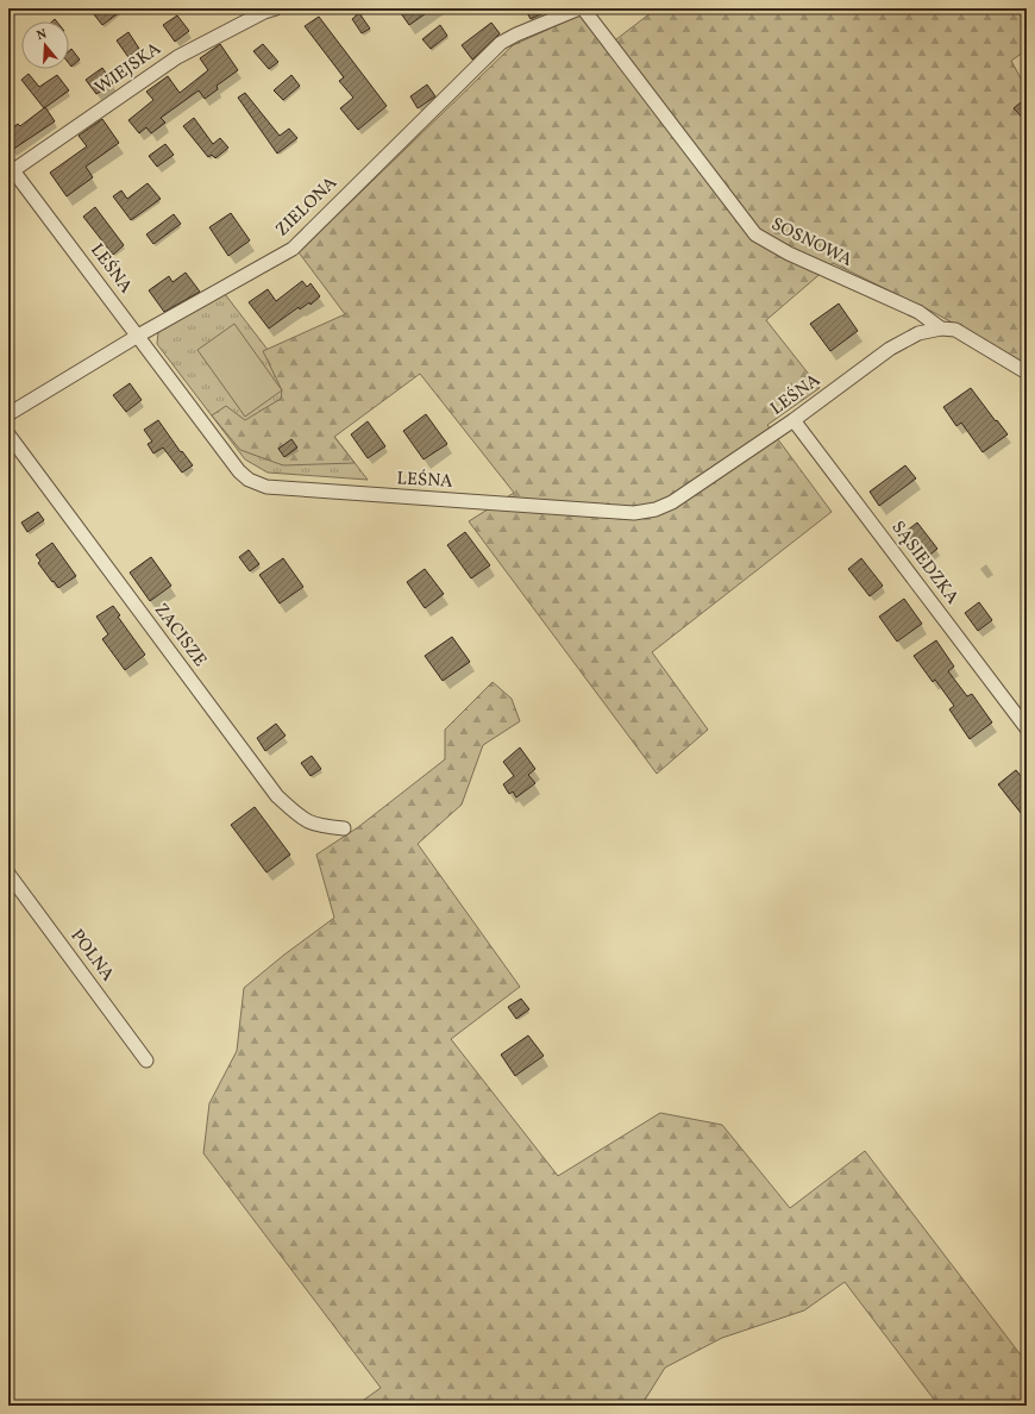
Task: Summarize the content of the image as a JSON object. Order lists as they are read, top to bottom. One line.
{"streets":{"street":["WIEJSKA","ZIELONA","SOSNOWA","LEŚNA","SĄSIEDZKA","ZACISZE","POLNA"]},"crossings":[["WIEJSKA","LEŚNA"],["ZIELONA","LEŚNA"],["SOSNOWA","LEŚNA"],["LEŚNA","SĄSIEDZKA"]],"north":"top"}
